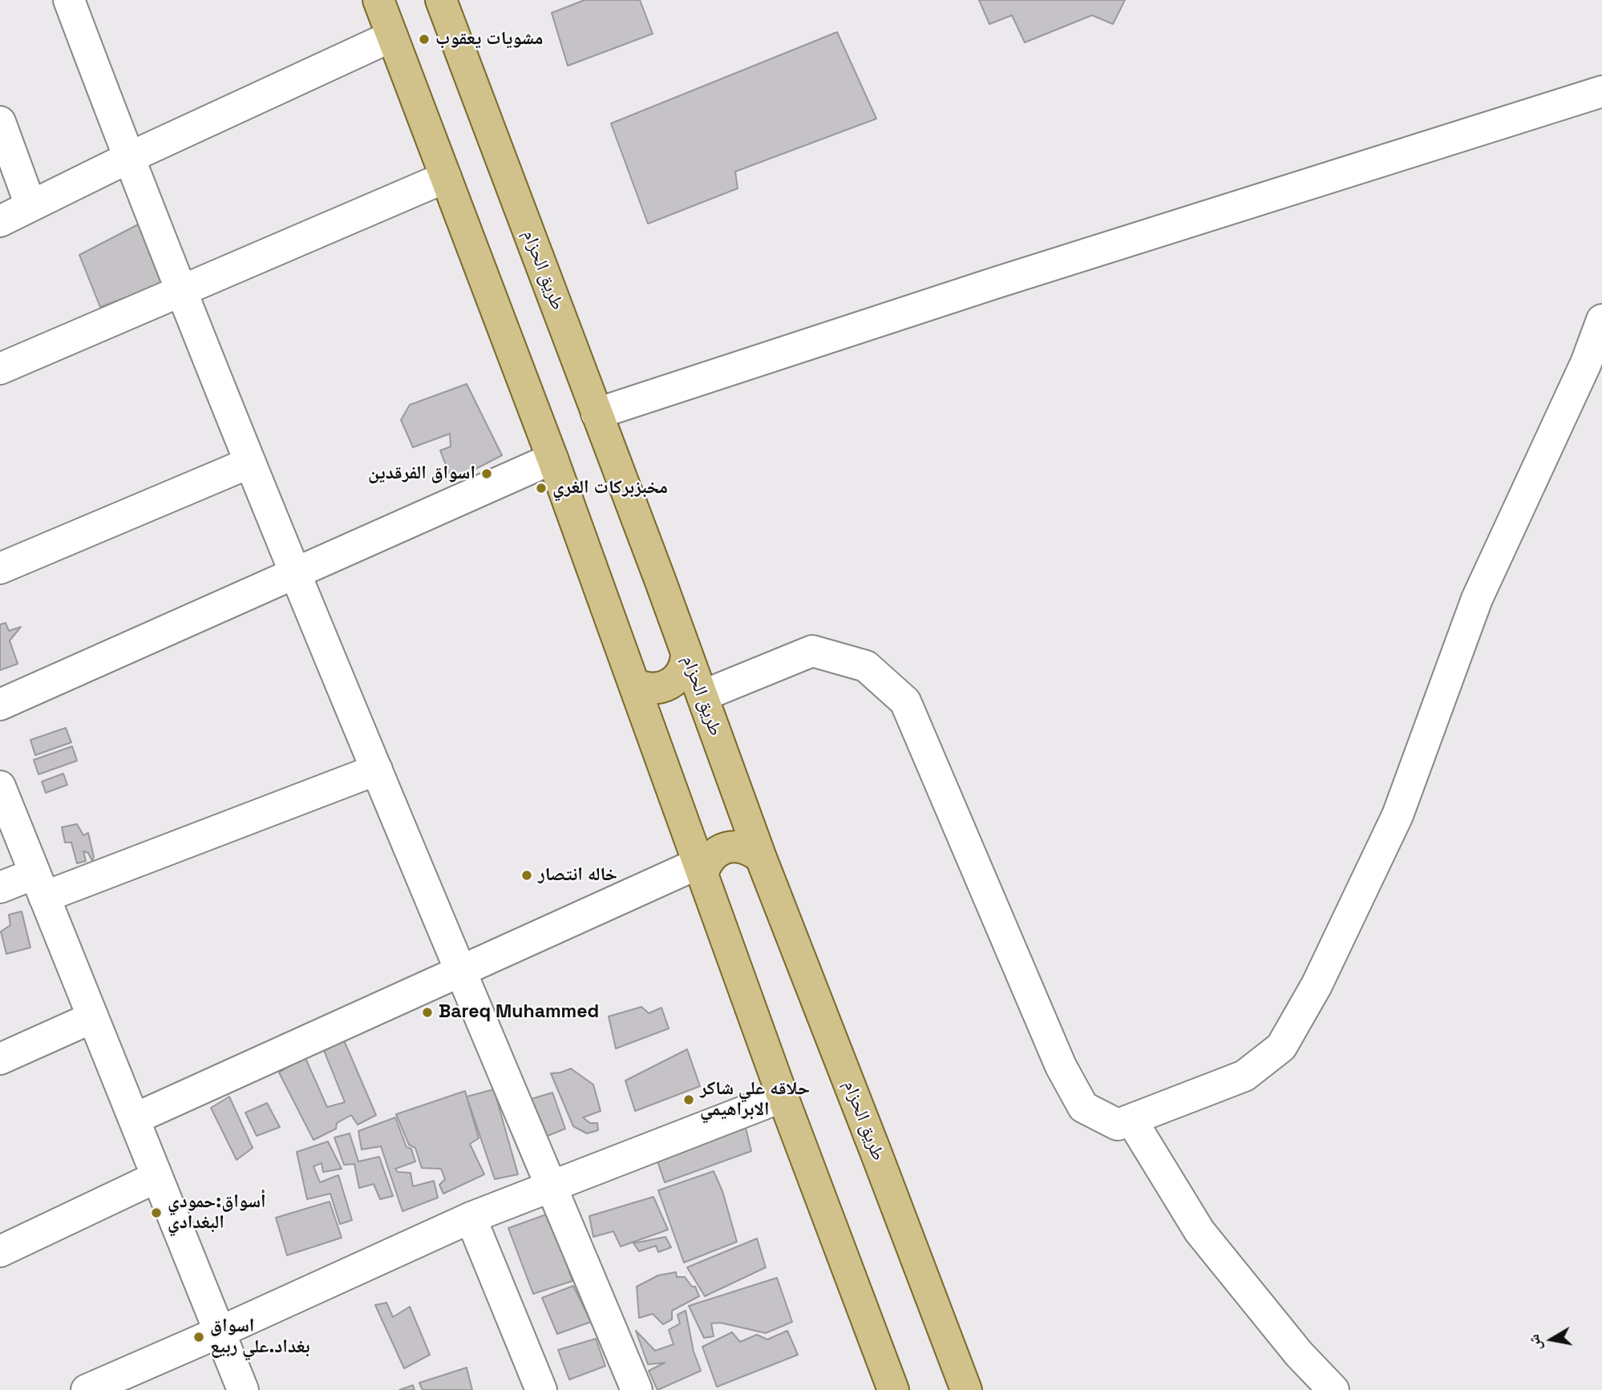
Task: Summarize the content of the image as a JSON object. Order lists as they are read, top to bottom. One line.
{"streets":{"main road":["طريق الحزام"]},"places":["مشويات يعقوب","اسواق الفرقدين","مخبزبركات الغري","خاله انتصار","Bareq Muhammed","حلاقه علي شاكر الابراهيمي","أسواق:حمودي البغدادي","اسواق بغداد.علي ربيع"],"north":"left"}
